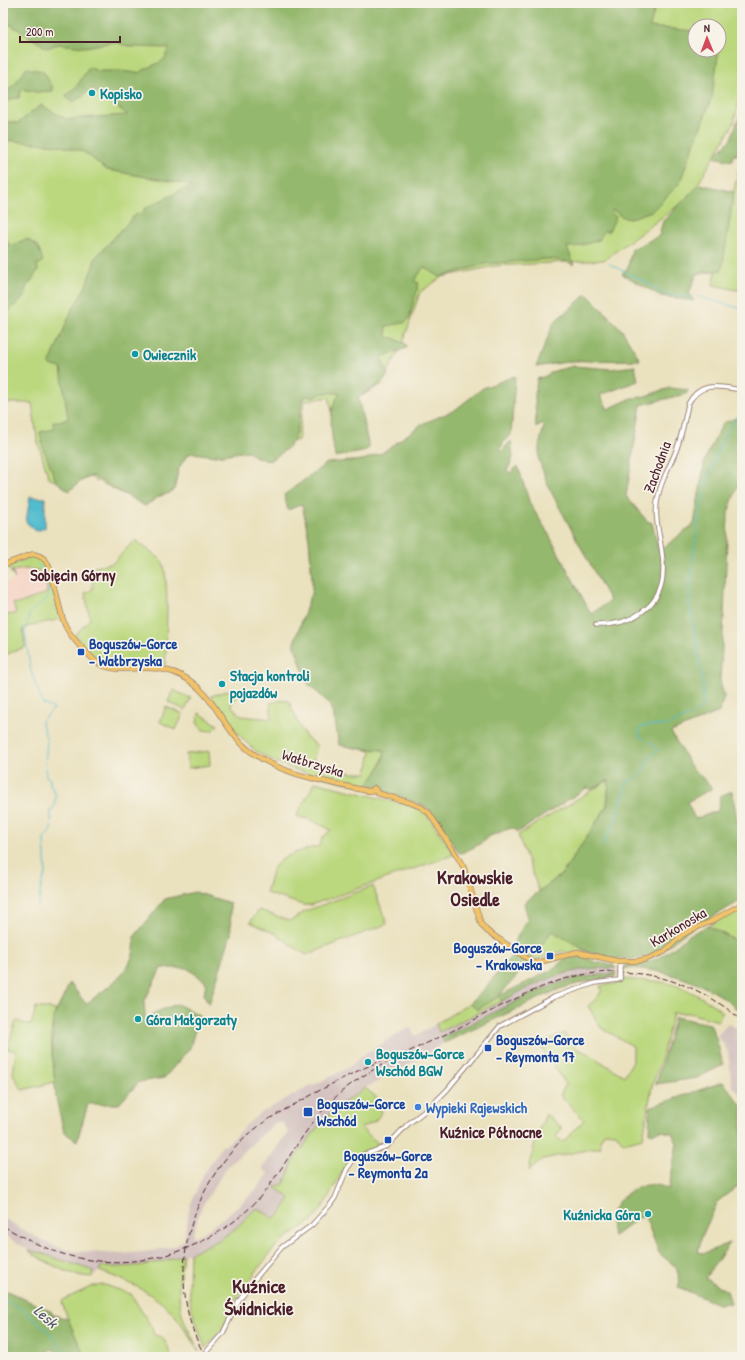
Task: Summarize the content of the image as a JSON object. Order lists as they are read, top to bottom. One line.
{"streets":{"main road":["Wałbrzyska","Karkonoska"],"street":["Zachodnia"]},"crossings":[["Wałbrzyska","Karkonoska"]],"districts":["Sobięcin Górny","Krakowskie Osiedle","Kuźnice Północne","Kuźnice Świdnickie"],"water":["Lesk"],"places":{"other":["Kopisko","Owiecznik","Stacja kontroli pojazdów","Góra Małgorzaty","Boguszów-Gorce Wschód BGW","Wypieki Rajewskich","Kuźnicka Góra"],"transit":["Boguszów-Gorce - Wałbrzyska","Boguszów-Gorce - Krakowska","Boguszów-Gorce - Reymonta 17","Boguszów-Gorce Wschód","Boguszów-Gorce - Reymonta 2a"]},"scale_bar":"200 m","north":"top"}
